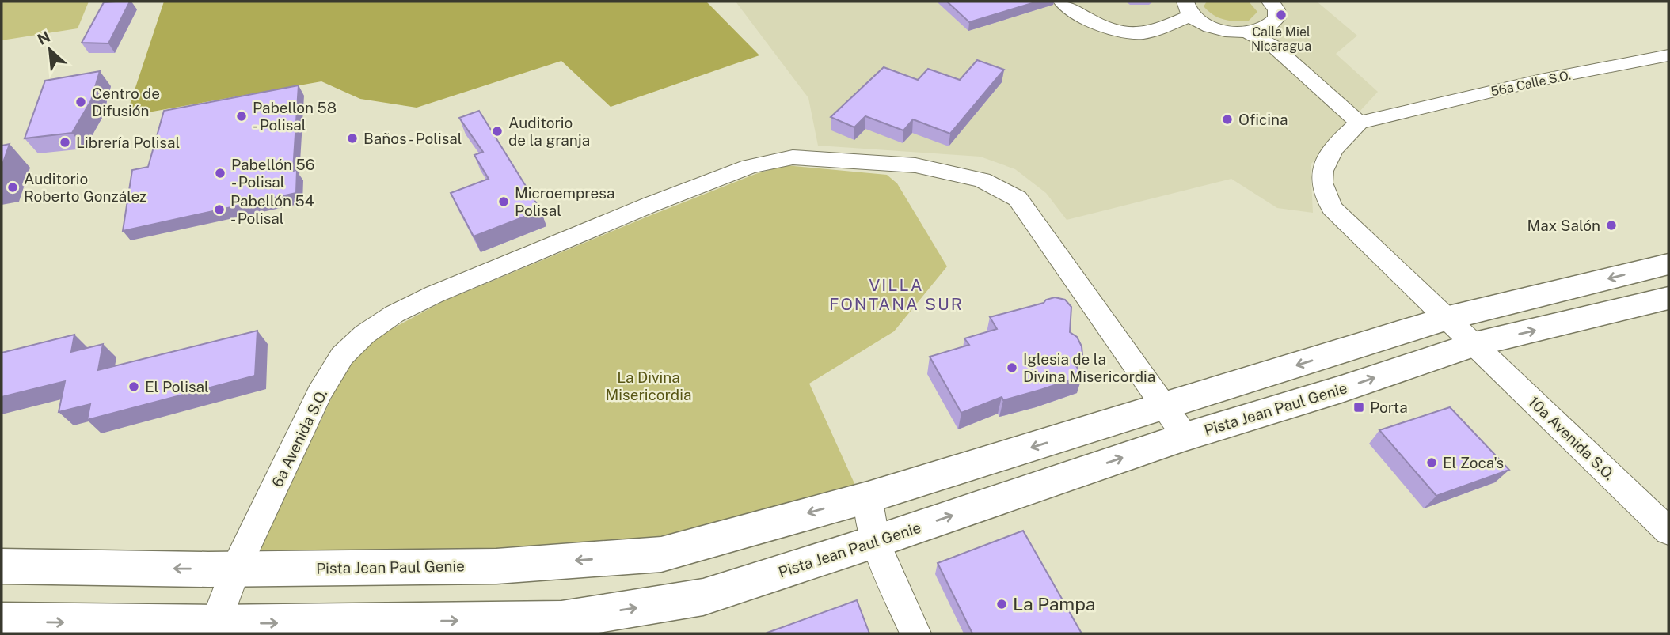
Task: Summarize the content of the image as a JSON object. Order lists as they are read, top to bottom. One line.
{"streets":{"main road":["Pista Jean Paul Genie"],"street":["56a Calle S.O.","6a Avenida S.O.","10a Avenida S.O."]},"crossings":[["56a Calle S.O.","10a Avenida S.O."],["Pista Jean Paul Genie","6a Avenida S.O."],["Pista Jean Paul Genie","10a Avenida S.O."]],"districts":["VILLA FONTANA SUR"],"parks":["La Divina Misericordia"],"places":{"other":["Calle Miel Nicaragua","Centro de Difusión","Pabellon 58 - Polisal","Oficina","Auditorio de la granja","Baños - Polisal","Librería Polisal","Pabellón 56 - Polisal","Auditorio Roberto González","Microempresa Polisal","Pabellón 54 - Polisal","Max Salón","Iglesia de la Divina Misericordia","El Polisal","El Zoca's","La Pampa"],"transit":["Porta"]},"north":"top left"}
